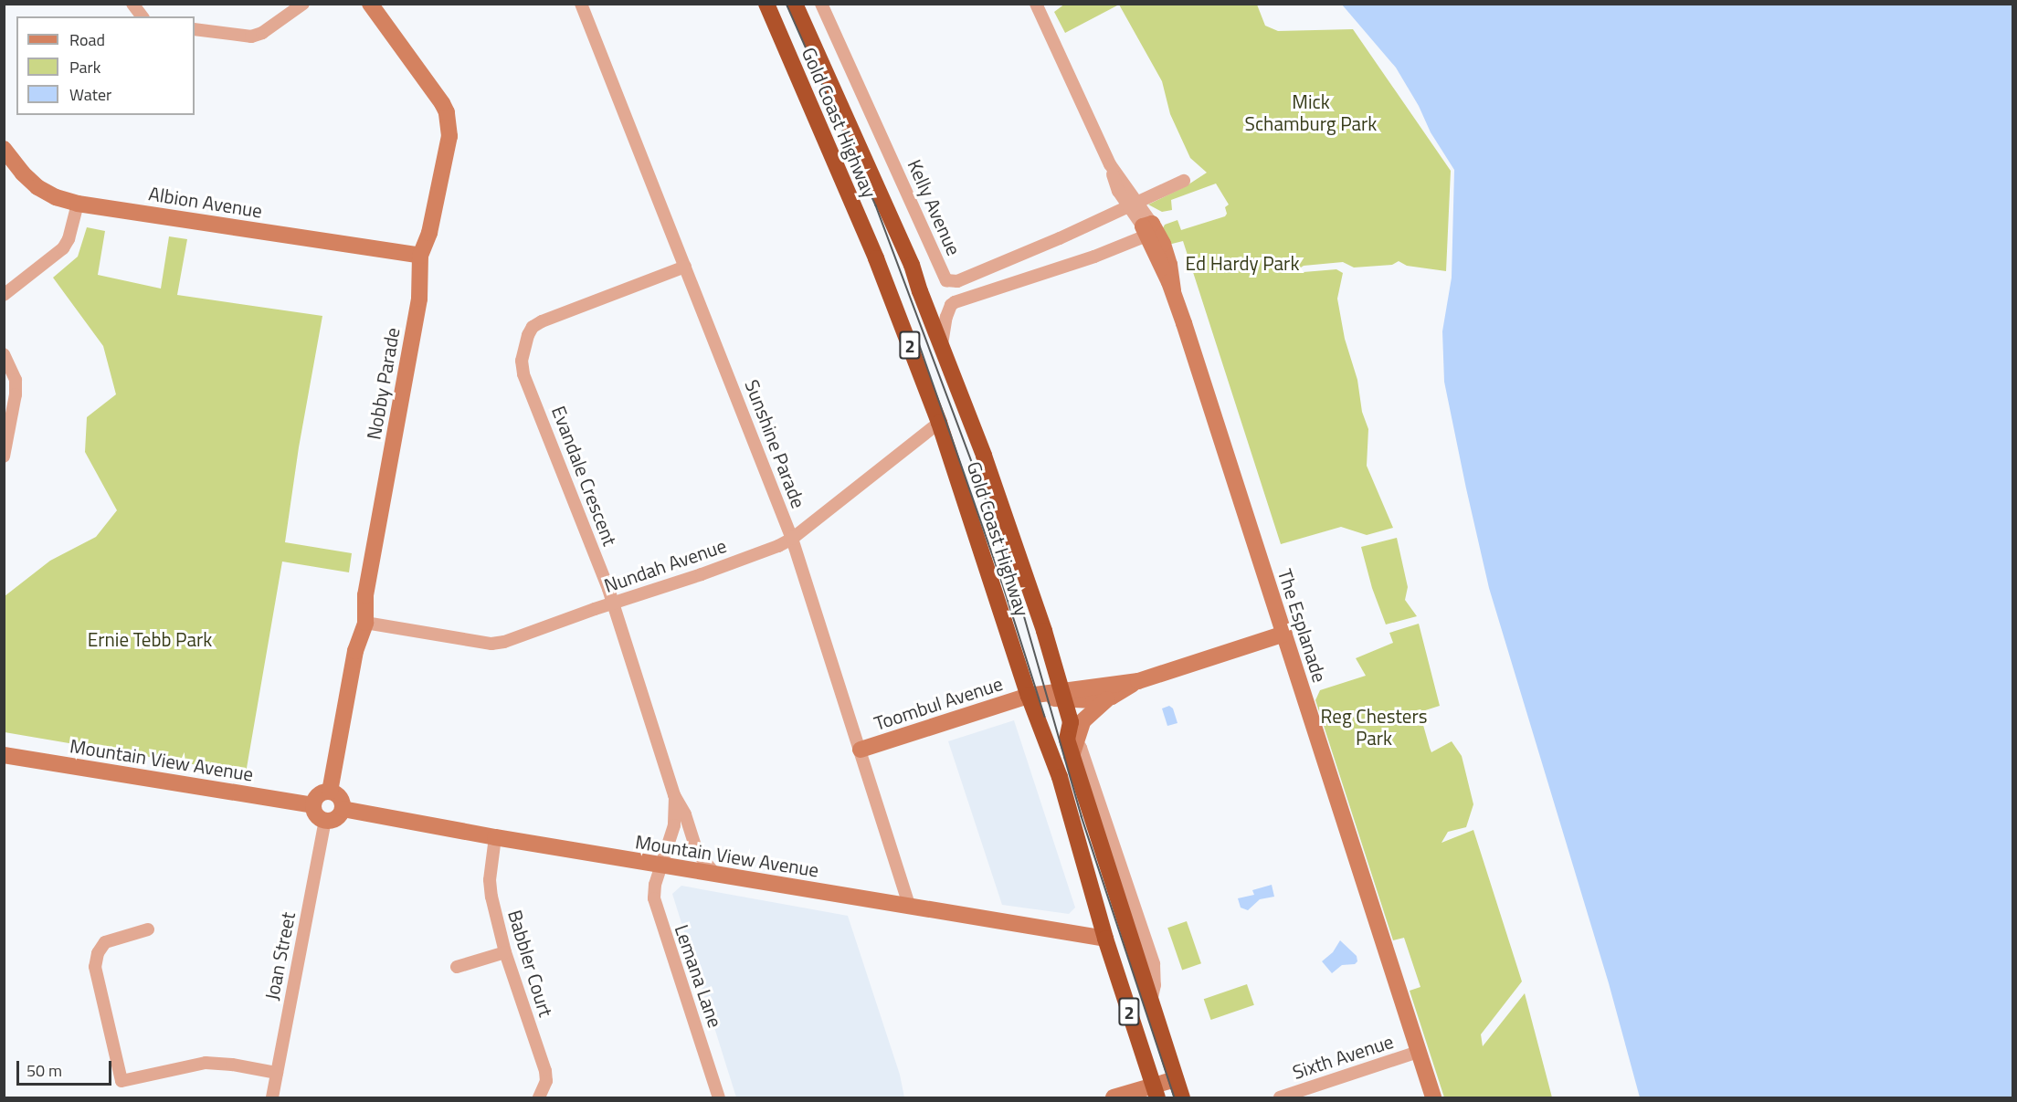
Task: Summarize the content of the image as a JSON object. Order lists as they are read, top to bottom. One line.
{"streets":{"highway":["Gold Coast Highway","2"],"street":["Albion Avenue","Kelly Avenue","Nobby Parade","Sunshine Parade","Evandale Crescent","Nundah Avenue","The Esplanade","Toombul Avenue","Mountain View Avenue","Joan Street","Babbler Court","Lemana Lane","Sixth Avenue"]},"crossings":[["Gold Coast Highway","Nundah Avenue"],["Gold Coast Highway","Toombul Avenue"],["Gold Coast Highway","Mountain View Avenue"],["Albion Avenue","Nobby Parade"],["Nobby Parade","Nundah Avenue"],["Nobby Parade","Mountain View Avenue"],["Nobby Parade","Joan Street"],["Sunshine Parade","Evandale Crescent"],["Sunshine Parade","Nundah Avenue"],["Sunshine Parade","Toombul Avenue"],["Sunshine Parade","Mountain View Avenue"],["Evandale Crescent","Nundah Avenue"],["Evandale Crescent","Mountain View Avenue"],["Evandale Crescent","Lemana Lane"],["The Esplanade","Sixth Avenue"],["Mountain View Avenue","Joan Street"],["Mountain View Avenue","Babbler Court"],["Mountain View Avenue","Lemana Lane"]],"parks":["Mick Schamburg Park","Ed Hardy Park","Ernie Tebb Park","Reg Chesters Park"],"legend":["Road","Park","Water"],"scale_bar":"50 m"}
